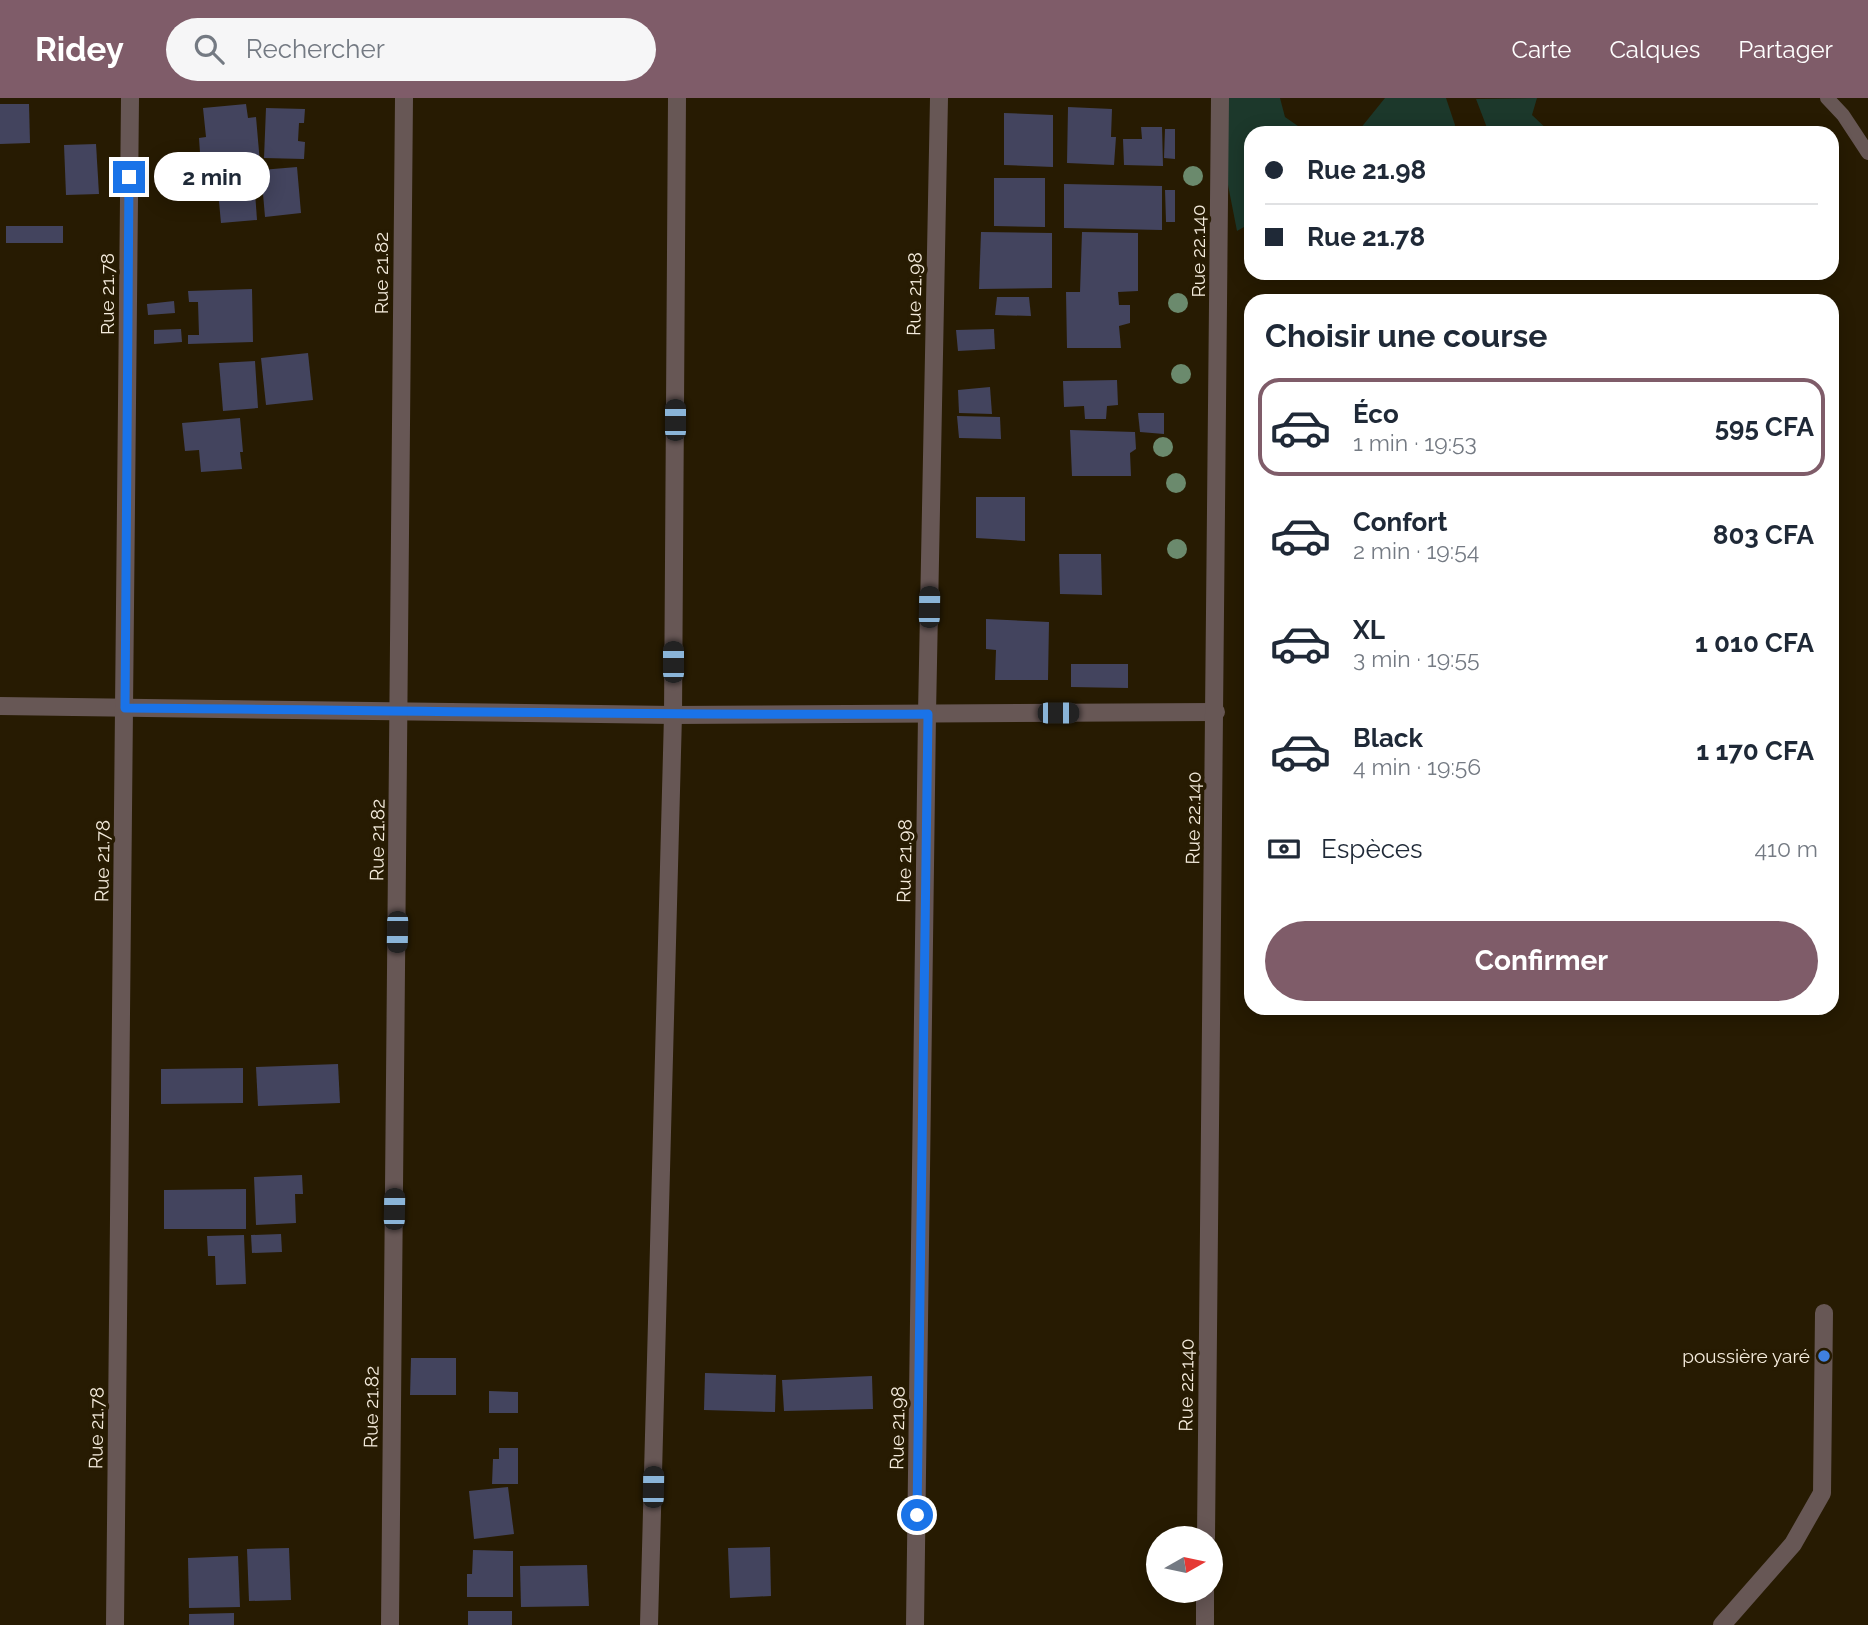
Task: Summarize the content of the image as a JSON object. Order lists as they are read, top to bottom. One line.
{"streets":{"street":["Rue 22.140","Rue 21.82","Rue 21.78","Rue 21.98"]},"places":["poussière yaré"],"north":"right","page":{"header":"Ridey","search":"Rechercher","nav":["Carte","Calques","Partager"],"banner":["Rue 21.98","Rue 21.78"],"bubble":"2 min","heading":"Choisir une course","list":[{"name":"Éco","note":"1 min · 19:53","value":"595 CFA"},{"name":"Confort","note":"2 min · 19:54","value":"803 CFA"},{"name":"XL","note":"3 min · 19:55","value":"1 010 CFA"},{"name":"Black","note":"4 min · 19:56","value":"1 170 CFA"}],"pay":["Espèces","410 m"],"buttons":"Confirmer"}}
